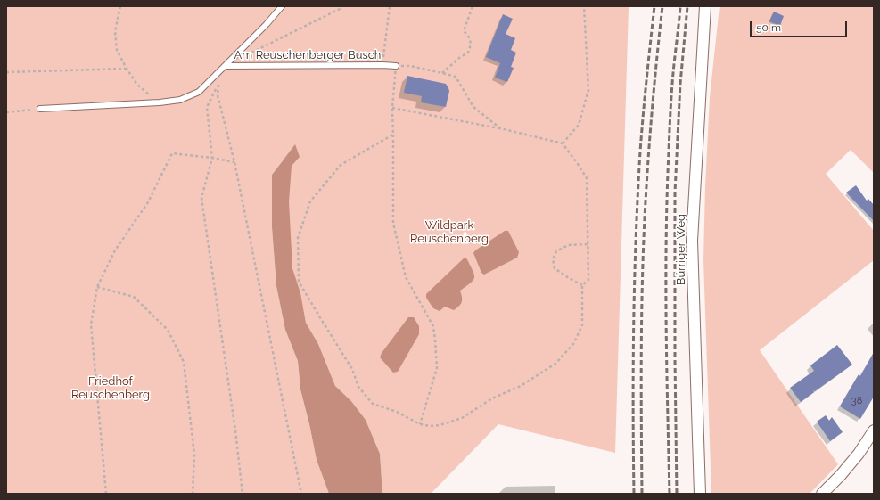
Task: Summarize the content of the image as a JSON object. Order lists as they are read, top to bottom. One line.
{"streets":{"street":["Bürriger Weg"],"lane":["Am Reuschenberger Busch"]},"parks":["Wildpark Reuschenberg","Friedhof Reuschenberg"],"house_numbers":["38"],"scale_bar":"50 m"}
